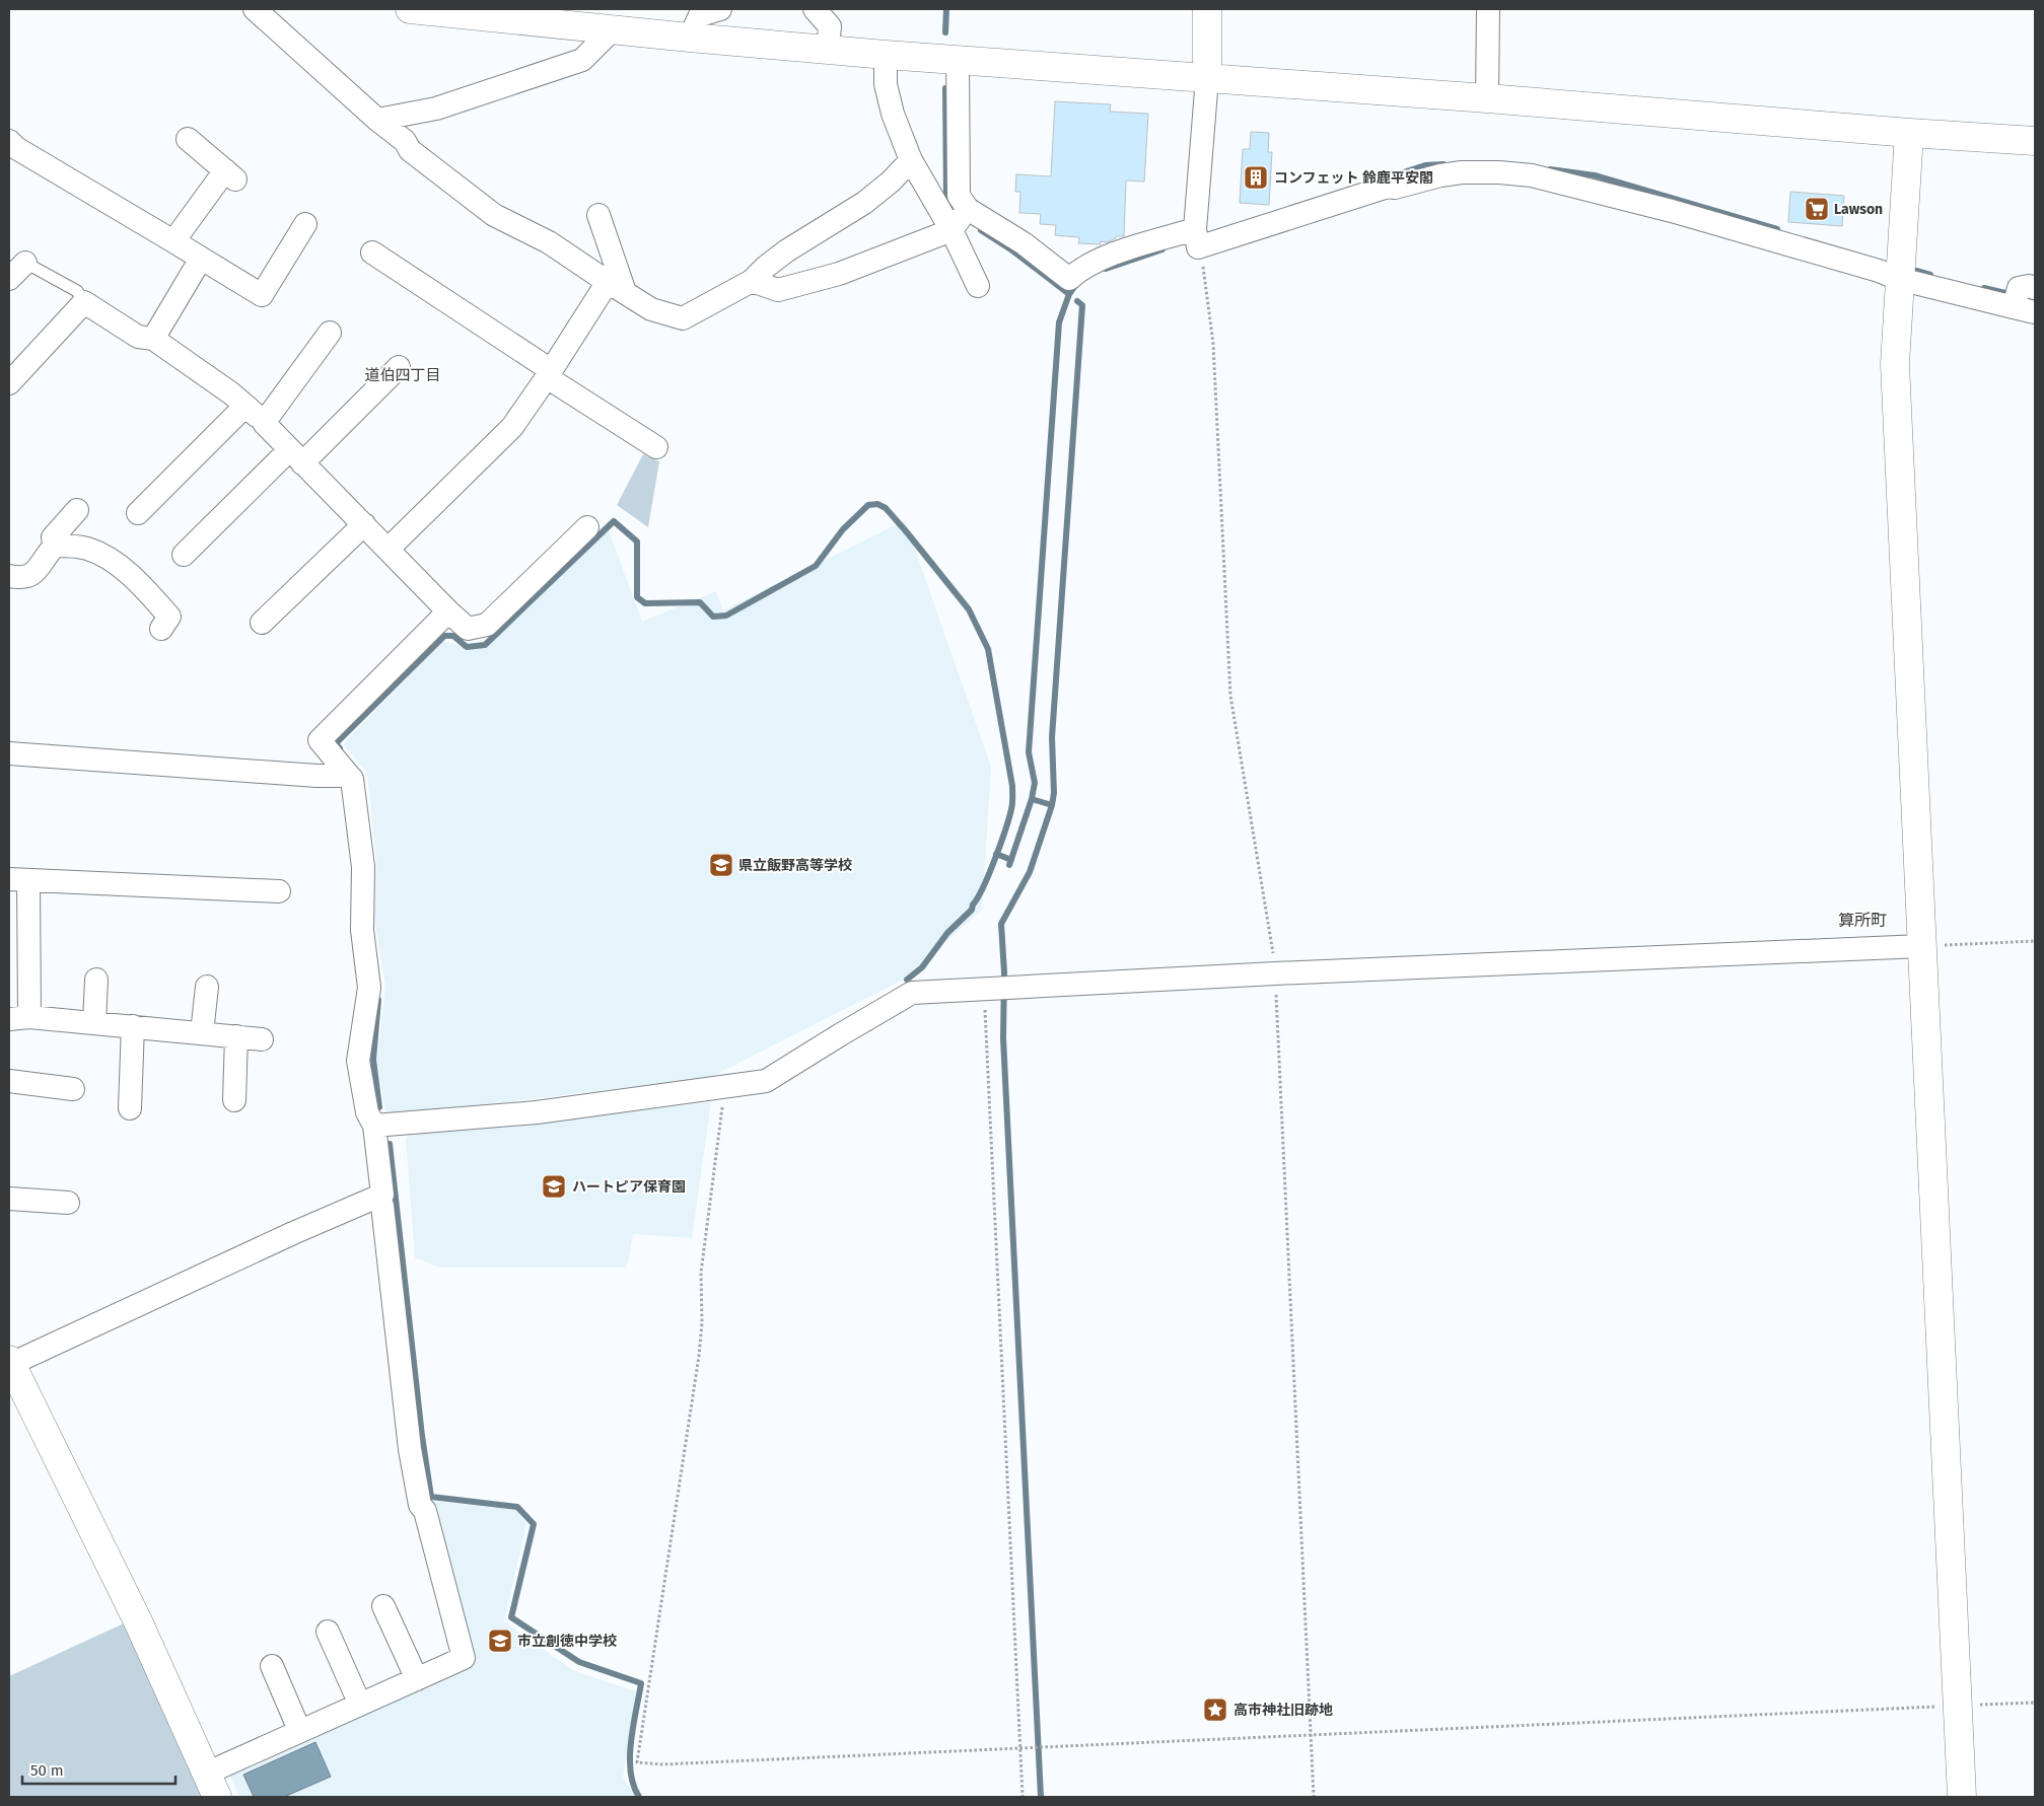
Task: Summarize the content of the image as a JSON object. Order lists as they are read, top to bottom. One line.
{"districts":["道伯四丁目","算所町"],"places":{"building":["コンフェット 鈴鹿平安閣"],"supermarket":["Lawson"],"school or university":["県立飯野高等学校","ハートピア保育園","市立創徳中学校"],"place":["高市神社旧跡地"]},"scale_bar":"50 m"}
